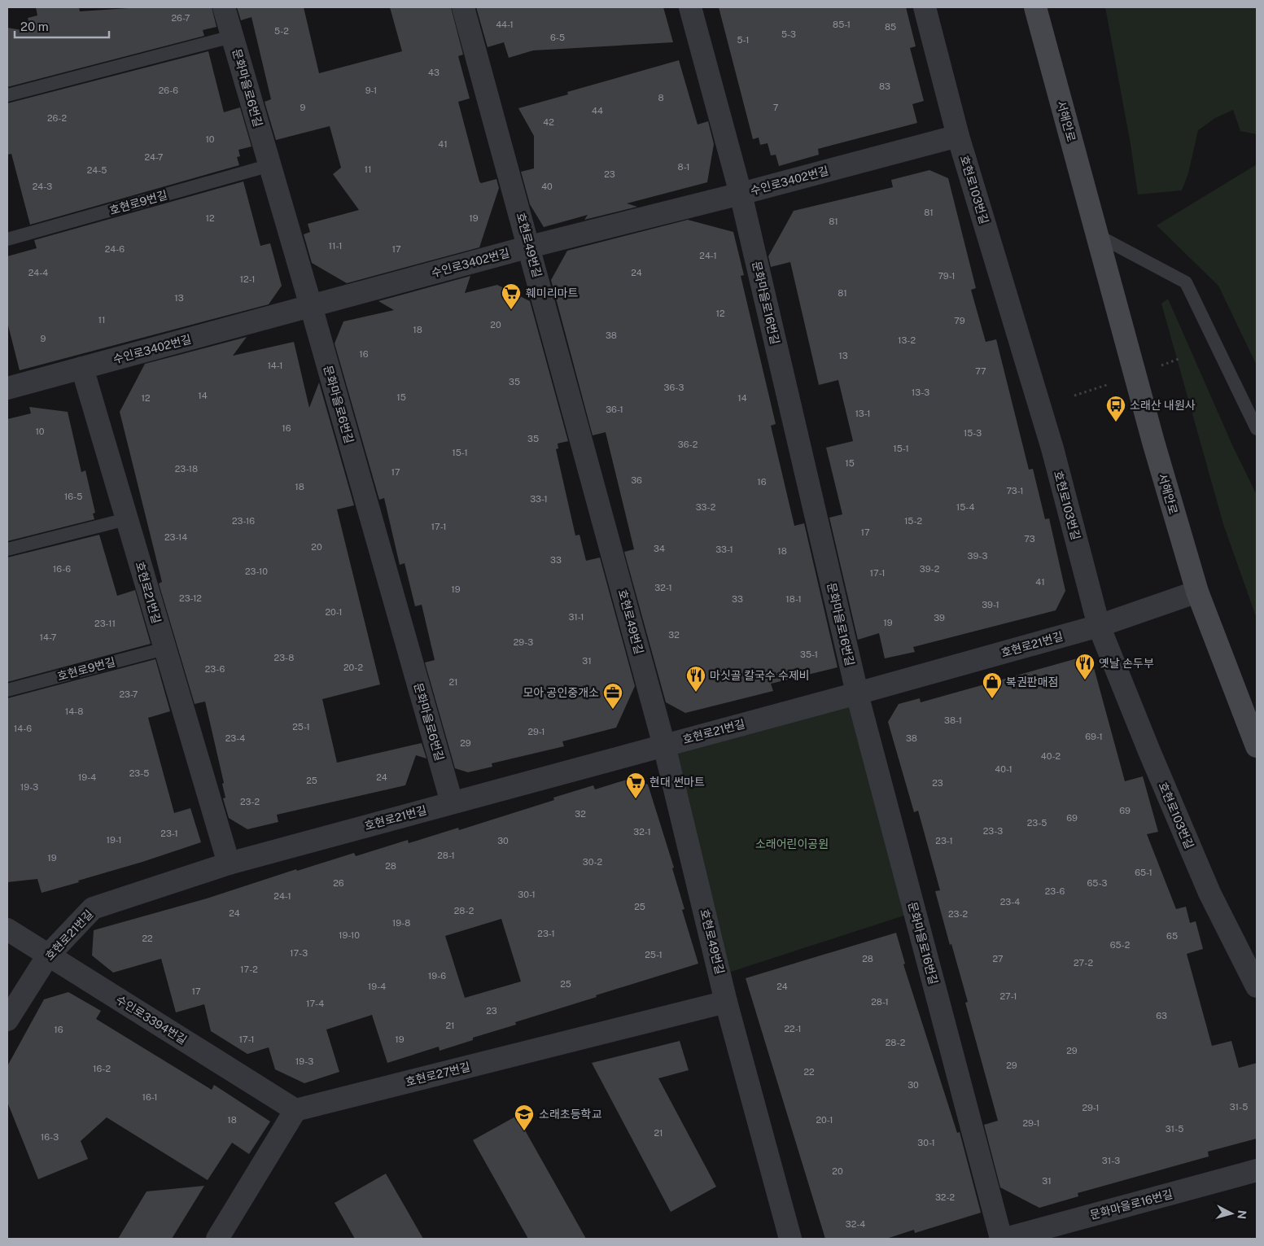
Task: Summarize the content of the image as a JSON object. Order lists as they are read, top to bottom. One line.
{"streets":{"main road":["서해안로"],"street":["문화마을로6번길","수인로3402번길","호현로103번길","호현로49번길","문화마을로16번길","호현로21번길","수인로3394번길","호현로27번길"],"lane":["호현로9번길"]},"crossings":[["문화마을로6번길","수인로3402번길"],["문화마을로6번길","호현로9번길"],["문화마을로6번길","호현로21번길"],["서해안로","호현로21번길"],["수인로3402번길","호현로103번길"],["수인로3402번길","호현로49번길"],["수인로3402번길","문화마을로16번길"],["수인로3402번길","호현로21번길"],["호현로103번길","호현로21번길"],["호현로9번길","호현로21번길"],["호현로49번길","호현로21번길"],["호현로49번길","호현로27번길"],["문화마을로16번길","호현로21번길"],["호현로21번길","수인로3394번길"],["수인로3394번길","호현로27번길"]],"parks":["소래어린이공원"],"places":{"supermarket":["훼미리마트","현대 썬마트"],"bus stop":["소래산 내원사"],"restaurant":["옛날 손두부","마싯골 칼국수 수제비"],"shop":["복권판매점"],"office":["모아 공인중개소"],"school or university":["소래초등학교"]},"house_numbers":["26-7","44-1","85-1","85","5-2","5-3","6-5","5-1","43","83","26-6","9-1","8","9","7","44","26-2","42","10","41","24-7","8-1","11","24-5","23","24-3","40","81","12","19","81","11-1","24-6","17","24-1","24-4","24","79-1","12-1","81","13","12","11","79","20","18","38","9","13-2","16","13","14-1","77","35","36-3","13-3","14","15","12","14","36-1","13-1","16","10","15-3","35","36-2","15-1","15-1","15","23-18","17","36","16","18","73-1","16-5","33-1","33-2","15-4","23-16","15-2","17-1","17","23-14","73","20","34","33-1","18","39-3","33","16-6","39-2","23-10","17-1","41","32-1","19","23-12","33","18-1","39-1","20-1","31-1","39","19","23-11","32","14-7","29-3","35-1","23-8","31","20-2","23-6","21","23-7","14-8","38-1","25-1","14-6","29-1","69-1","23-4","38","29","40-2","40-1","23-5","19-4","24","25","23","19-3","23-2","69","32","69","23-5","23-3","32-1","23-1","19-1","30","23-1","28-1","19","30-2","28","65-1","26","65-3","23-6","30-1","24-1","23-4","25","28-2","24","23-2","19-8","23-1","19-10","65","22","65-2","17-3","25-1","28","27","27-2","17-2","19-6","25","19-4","24","17","27-1","28-1","17-4","23","63","21","22-1","16","17-1","19","28-2","29","19-3","29","16-2","22","30","16-1","31-5","29-1","18","20-1","29-1","31-5","21","16-3","30-1","31-3","20","31","32-2","32-4"],"scale_bar":"20 m","north":"right"}
